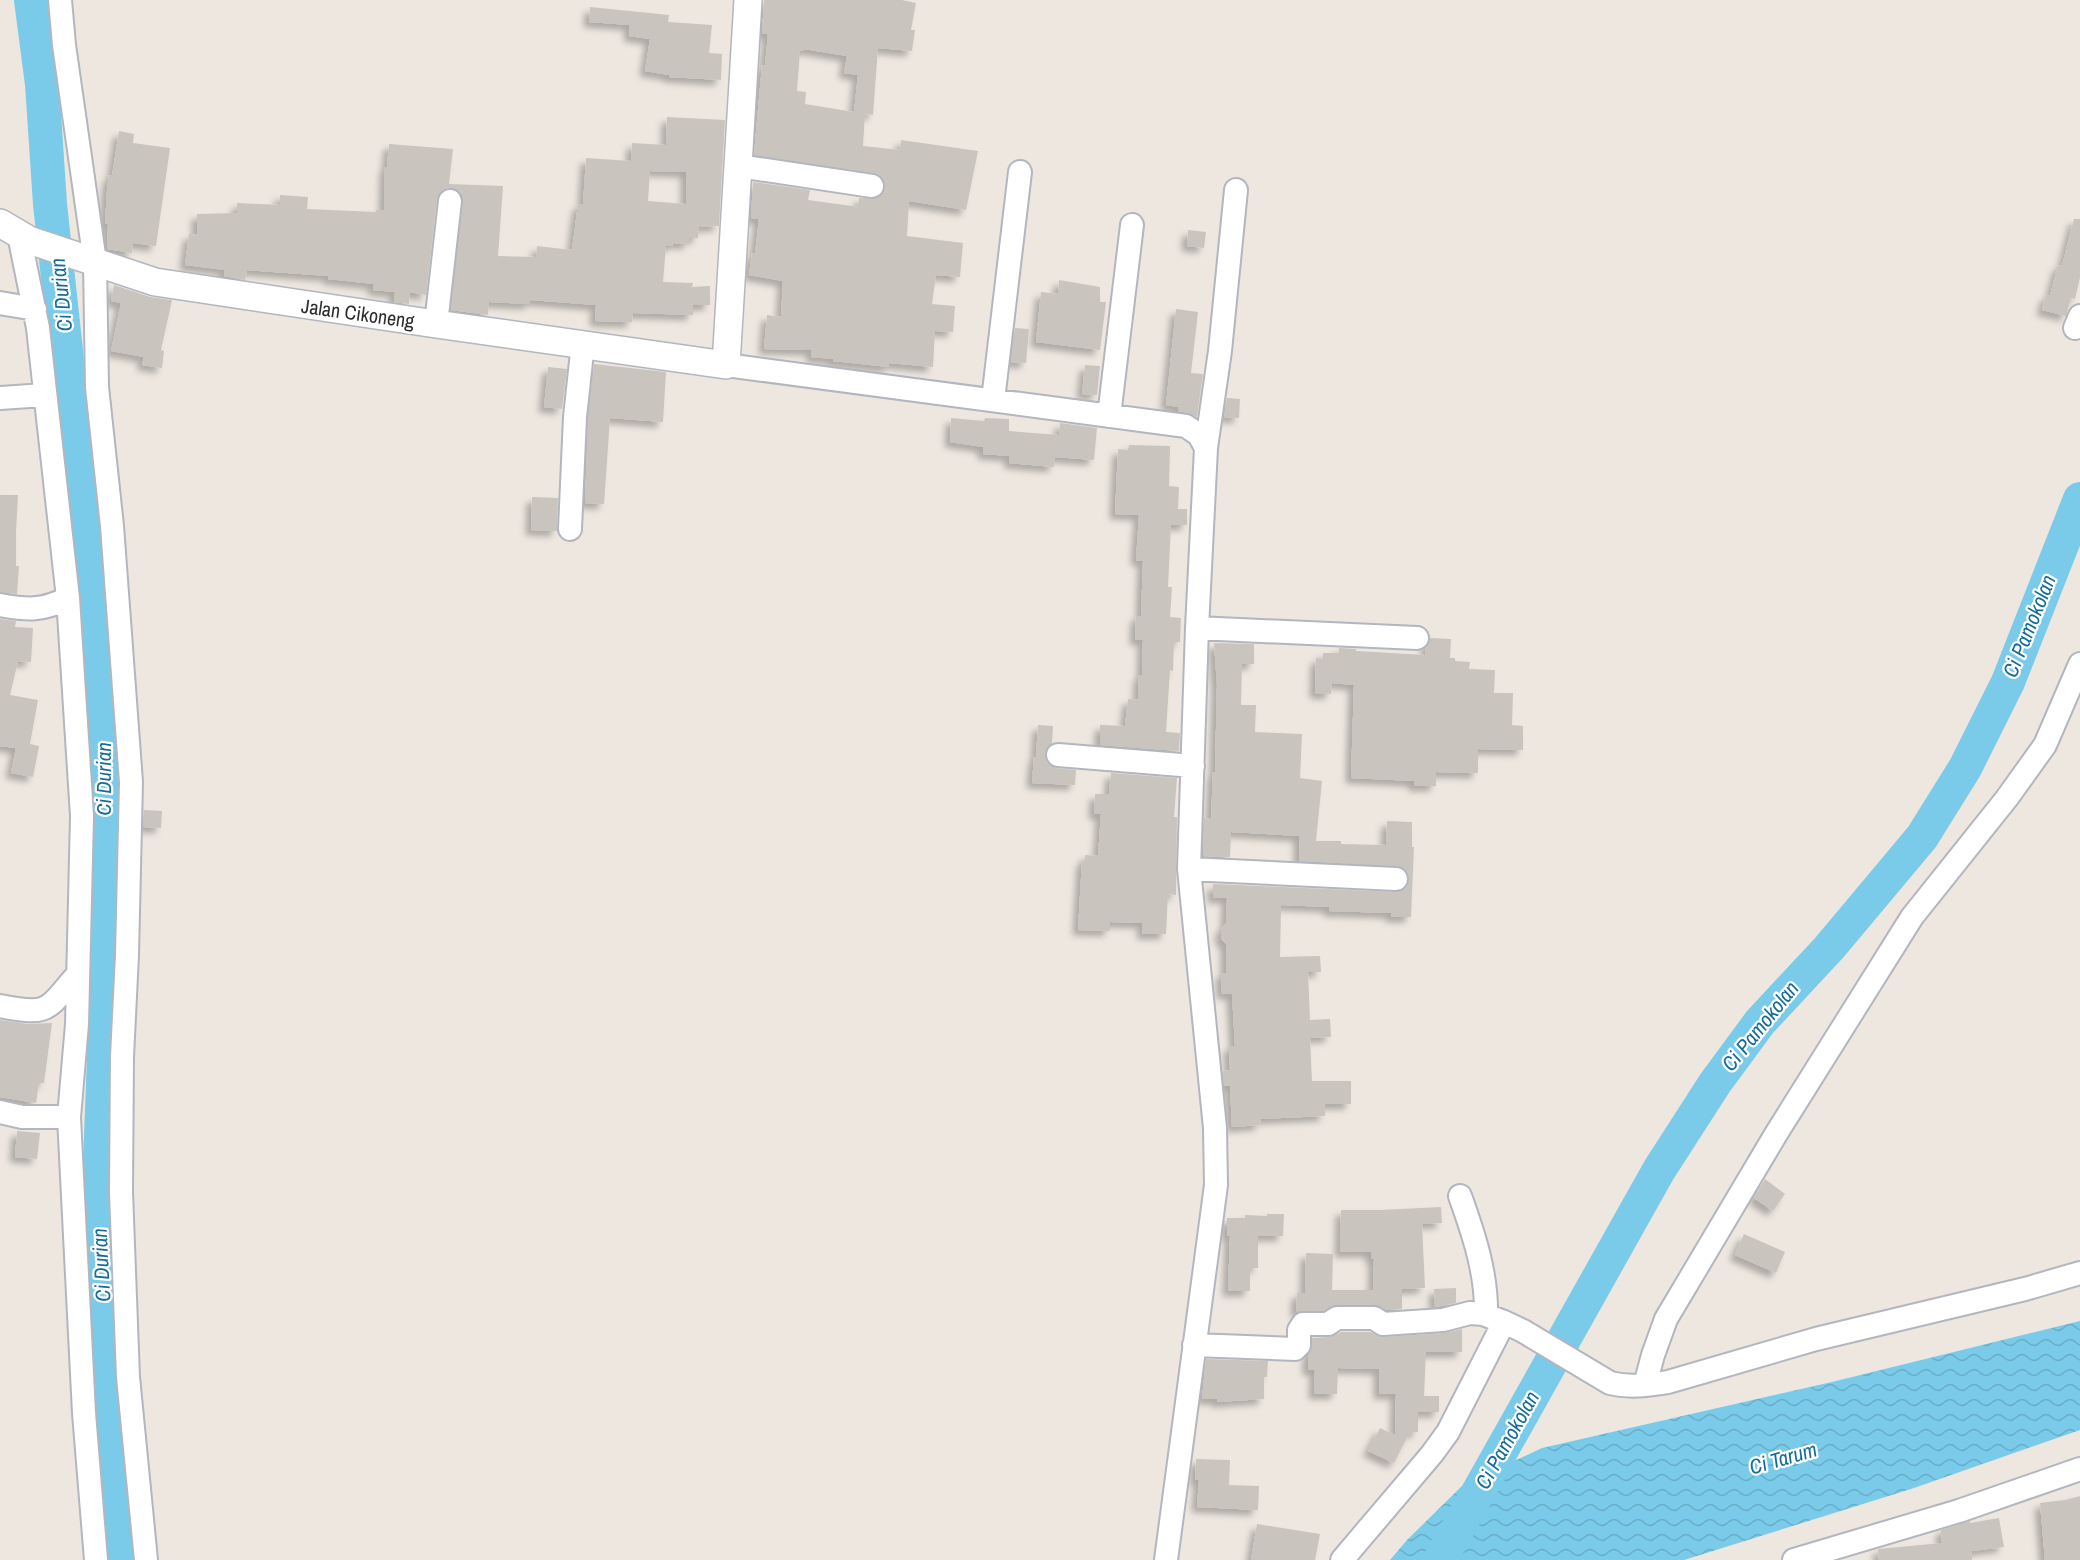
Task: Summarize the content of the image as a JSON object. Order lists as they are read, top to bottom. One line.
{"streets":{"street":["Jalan Cikoneng"]},"water":["Ci Durian","Ci Pamokolan","Ci Tarum"]}
